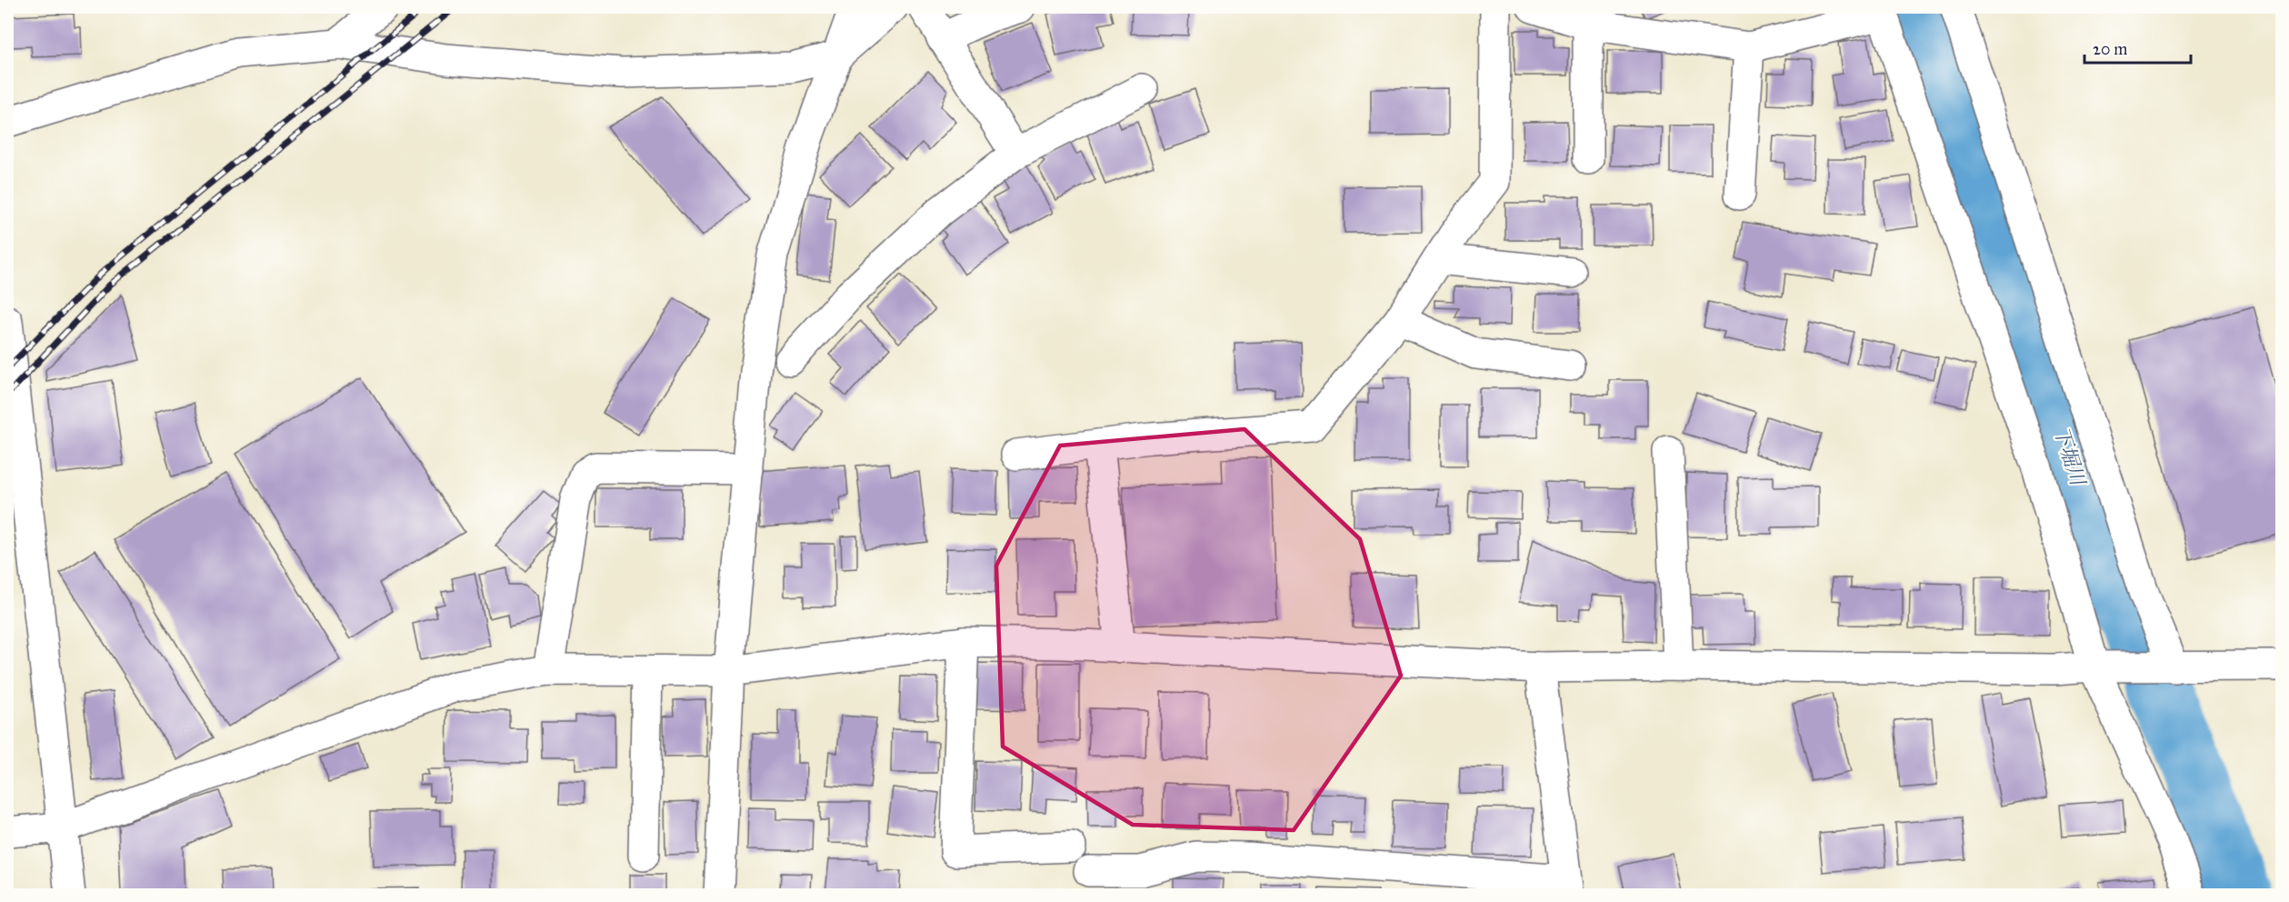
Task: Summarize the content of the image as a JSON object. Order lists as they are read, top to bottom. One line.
{"water":["下堀川"],"scale_bar":"20 m"}
